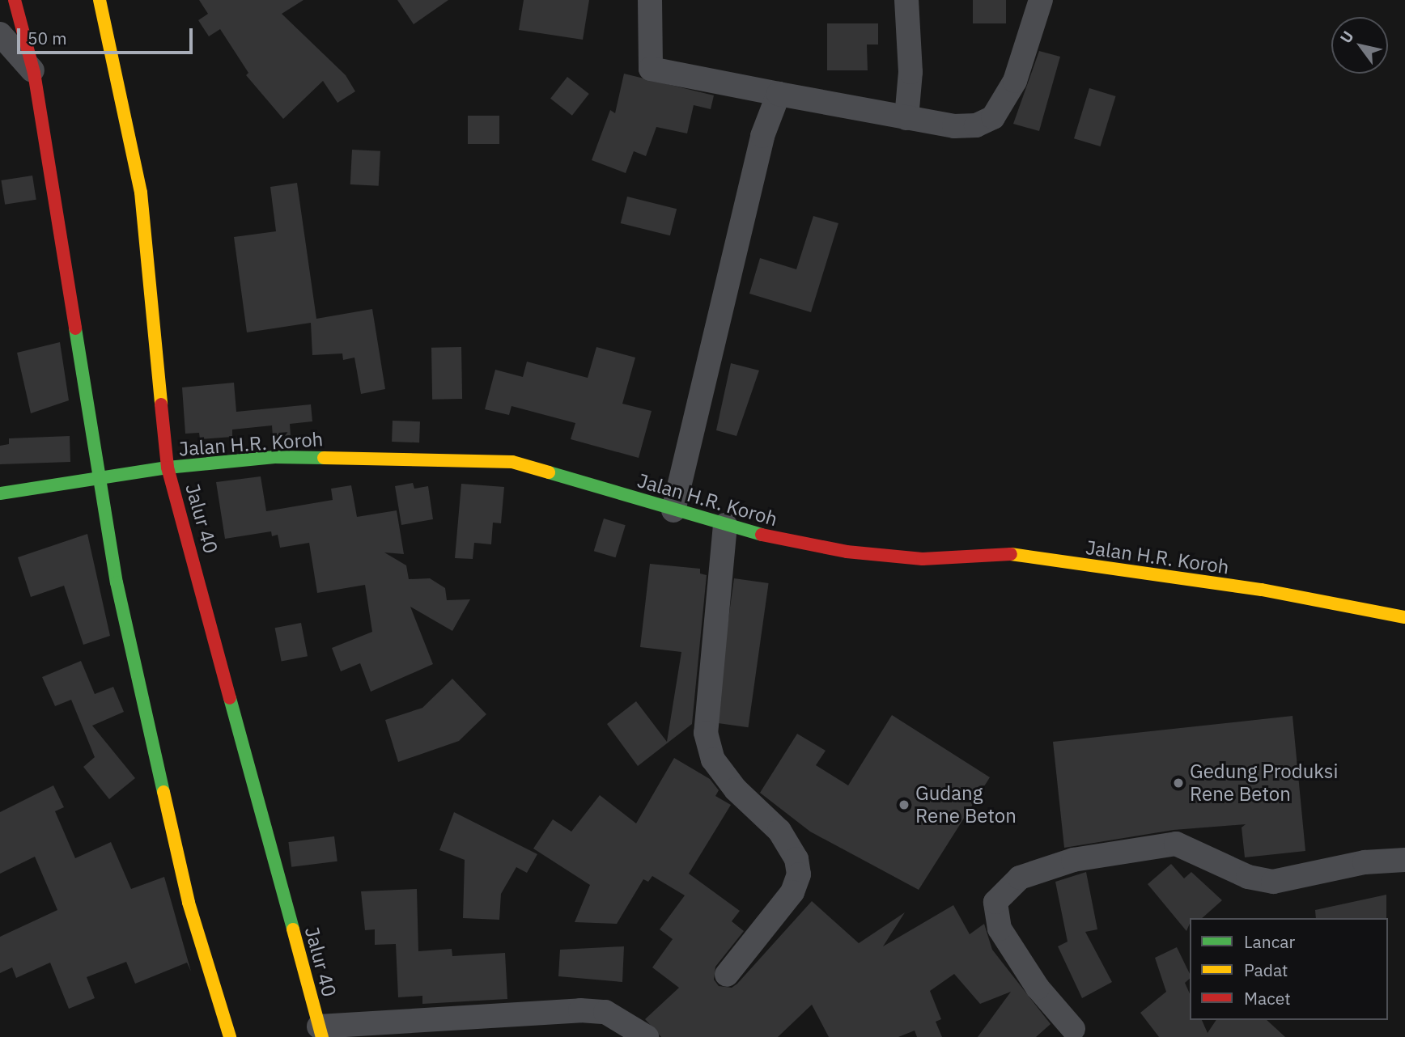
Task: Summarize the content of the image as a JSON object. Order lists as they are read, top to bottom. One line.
{"streets":{"main road":["Jalan H.R. Koroh","Jalur 40"]},"crossings":[["Jalan H.R. Koroh","Jalur 40"]],"places":["Gedung Produksi Rene Beton","Gudang Rene Beton"],"legend":["Lancar","Padat","Macet"],"scale_bar":"50 m","north":"top left"}
